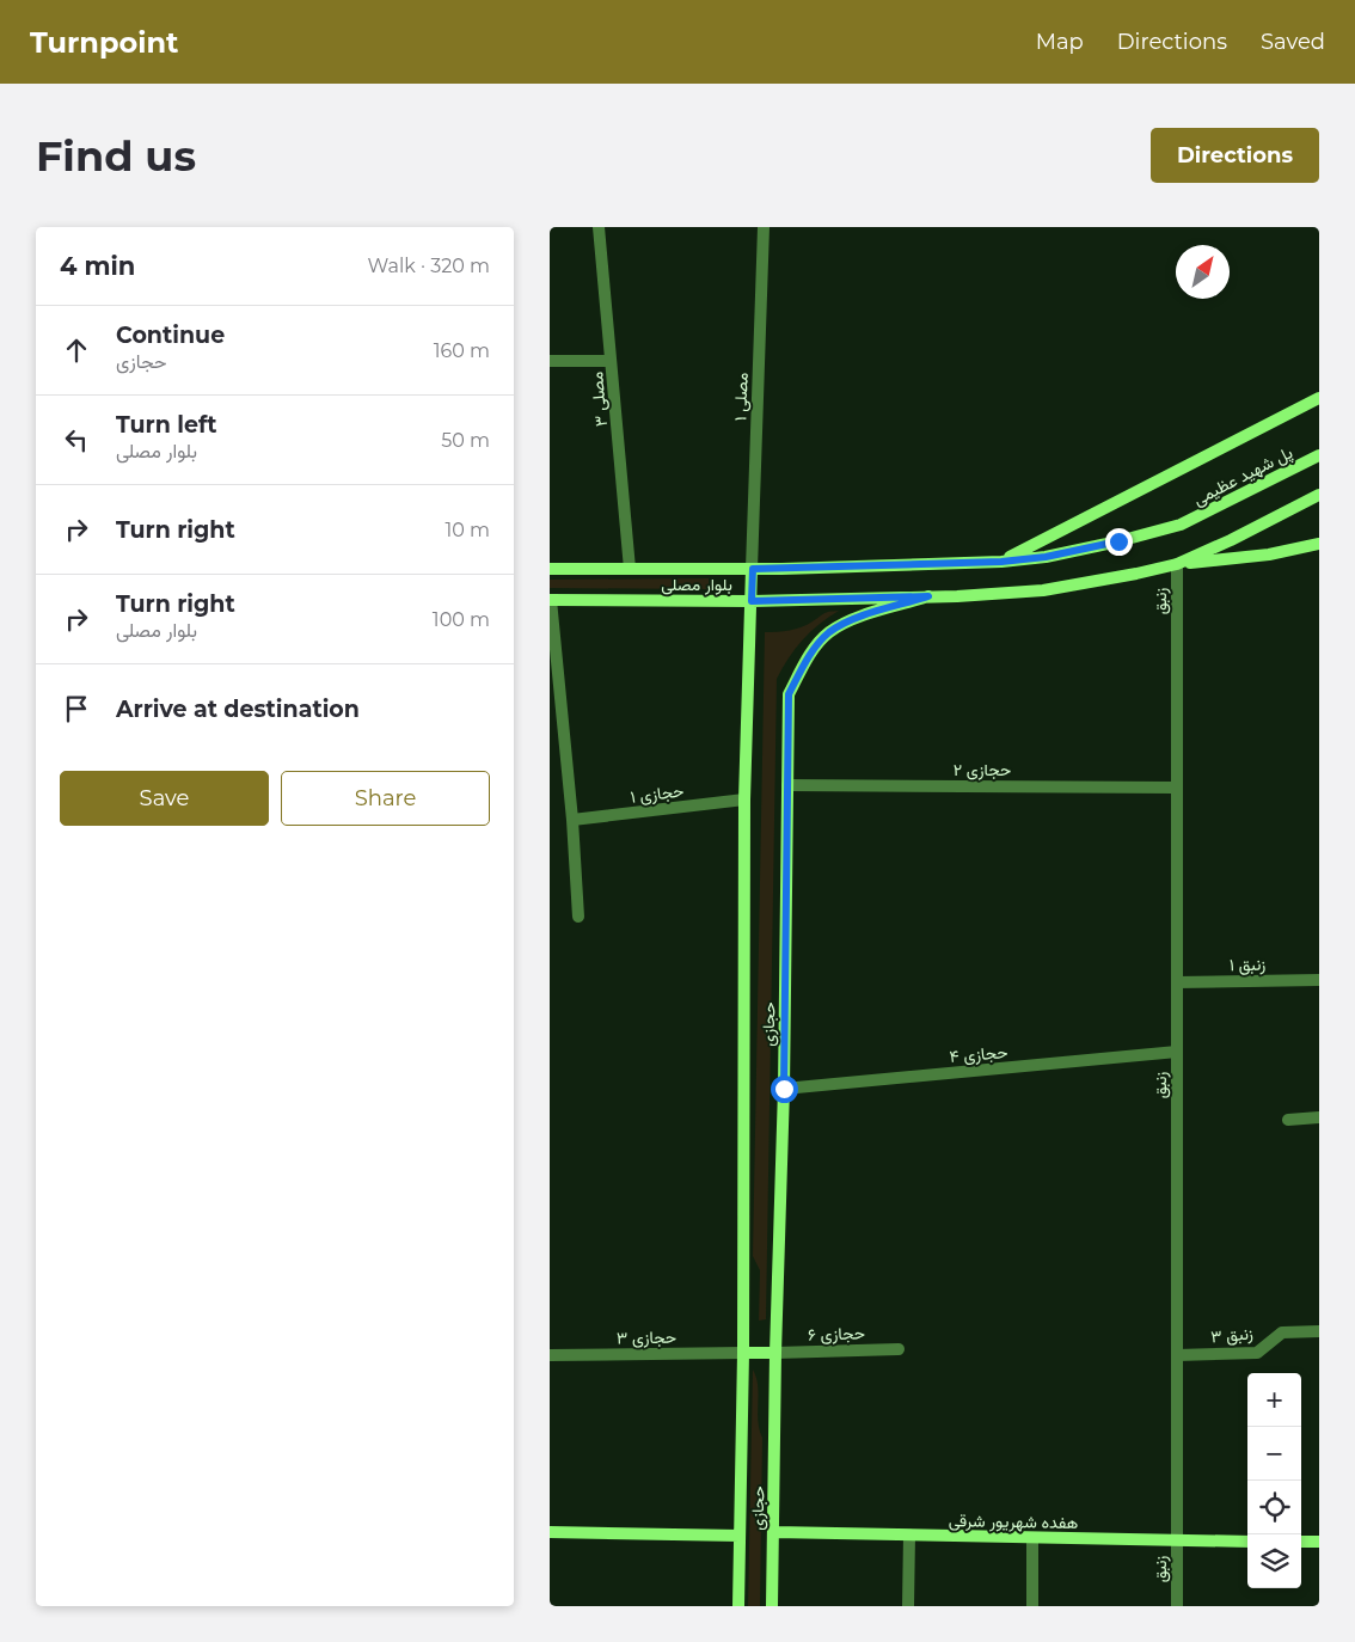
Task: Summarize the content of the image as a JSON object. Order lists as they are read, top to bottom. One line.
{"streets":{"main road":["پل شهید عظیمی","بلوار مصلی","حجازی","هفده شهریور شرقی"],"street":["مصلی ۱","مصلی ۳","زنبق","حجازی ۲","حجازی ۱","زنبق ۱","حجازی ۴","حجازی ۶","زنبق ۳","حجازی ۳"]},"crossings":[["مصلی ۱","بلوار مصلی"],["مصلی ۱","حجازی"],["مصلی ۳","بلوار مصلی"],["پل شهید عظیمی","بلوار مصلی"],["بلوار مصلی","زنبق"],["بلوار مصلی","حجازی"],["زنبق","حجازی ۲"],["زنبق","زنبق ۱"],["زنبق","حجازی ۴"],["زنبق","زنبق ۳"],["زنبق","هفده شهریور شرقی"],["حجازی ۲","حجازی"],["حجازی ۱","حجازی"],["حجازی","حجازی ۴"],["حجازی","حجازی ۶"],["حجازی","حجازی ۳"],["حجازی","هفده شهریور شرقی"]],"north":"top right","page":{"header":"Turnpoint","nav":["Map","Directions","Saved"],"buttons":["Directions",["Save","Share"]],"title":"Find us","heading":["4 min","Walk · 320 m"],"list":[["Continue","حجازی","160 m"],["Turn left","بلوار مصلی","50 m"],["Turn right","10 m"],["Turn right","بلوار مصلی","100 m"],"Arrive at destination"],"map_buttons":["+","−"]}}
